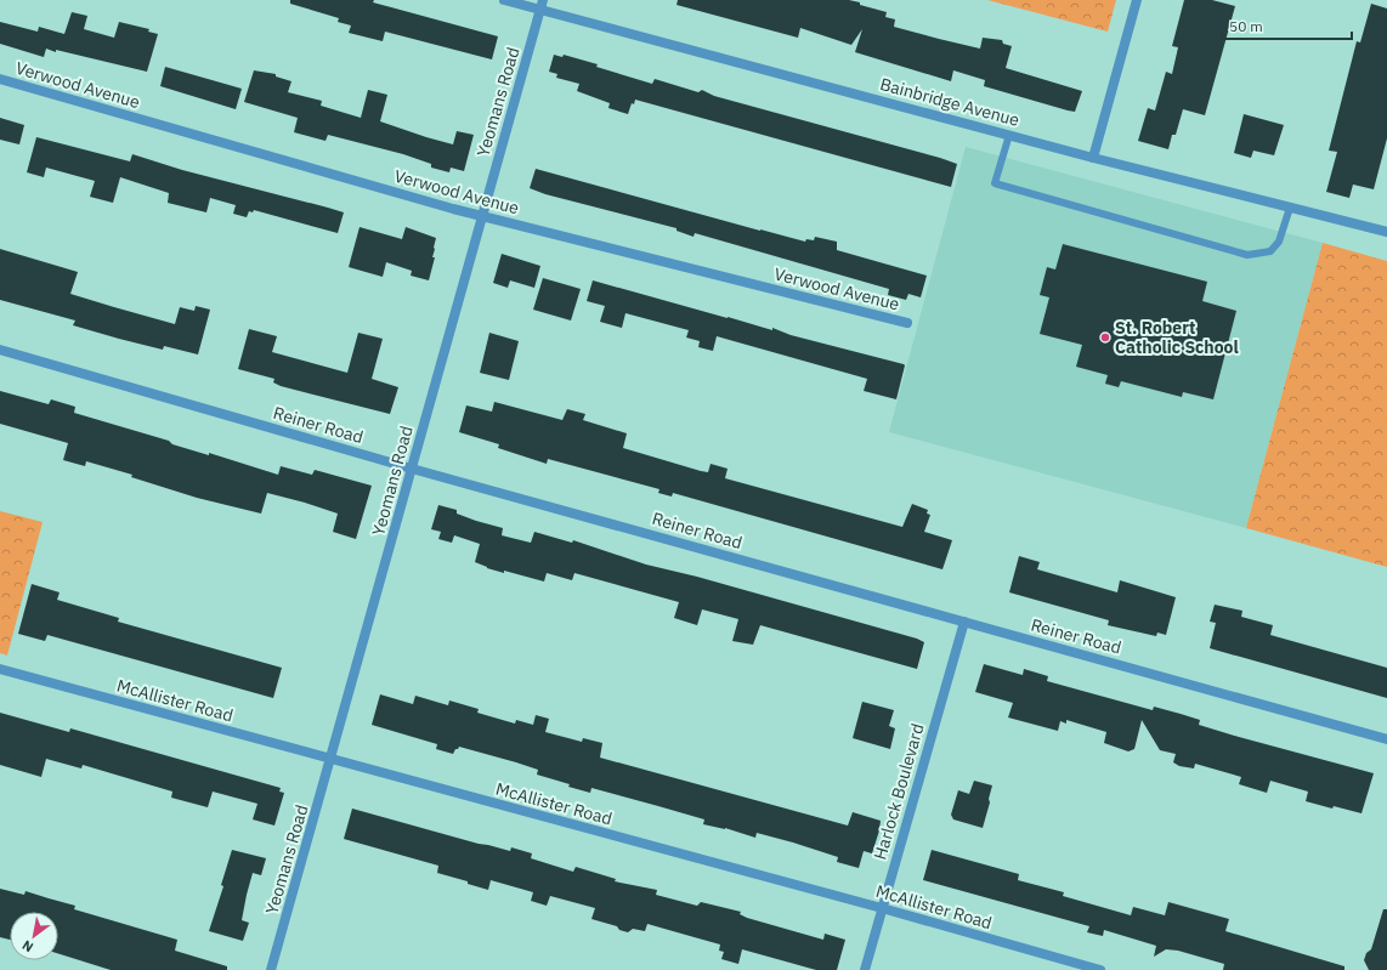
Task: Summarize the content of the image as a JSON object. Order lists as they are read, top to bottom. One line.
{"streets":{"street":["Verwood Avenue","Yeomans Road","Bainbridge Avenue","Reiner Road","McAllister Road","Harlock Boulevard"]},"crossings":[["Verwood Avenue","Yeomans Road"],["Yeomans Road","Bainbridge Avenue"],["Yeomans Road","Reiner Road"],["Yeomans Road","McAllister Road"],["Reiner Road","Harlock Boulevard"],["McAllister Road","Harlock Boulevard"]],"places":["St. Robert Catholic School"],"scale_bar":"50 m","north":"bottom left"}
